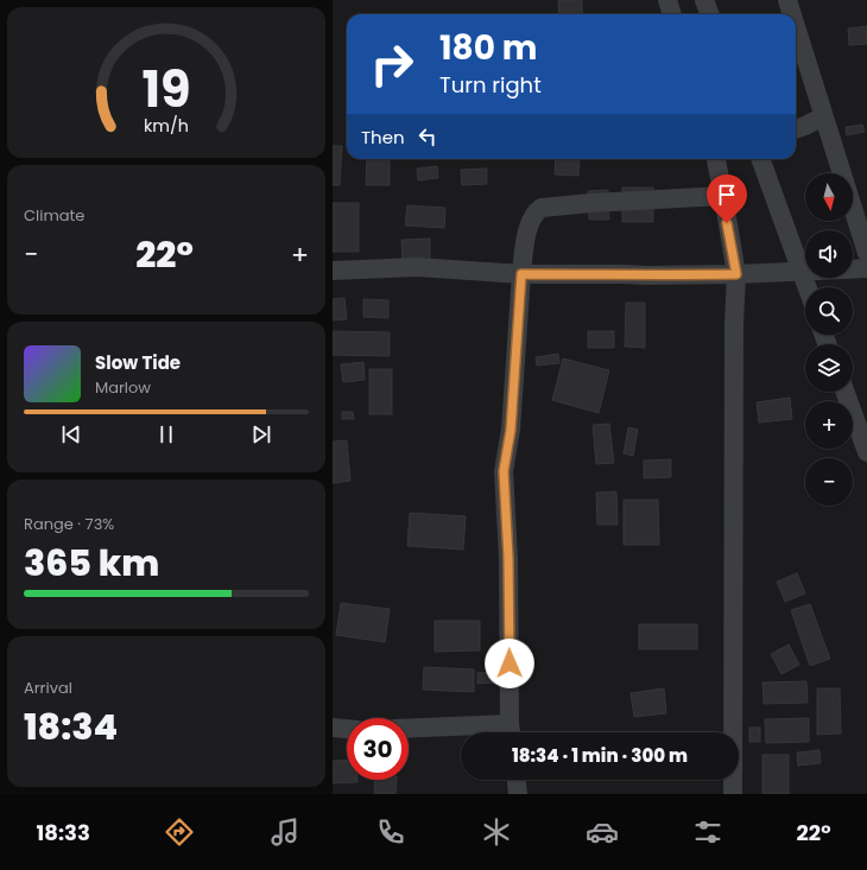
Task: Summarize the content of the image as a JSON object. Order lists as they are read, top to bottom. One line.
{"north":"bottom","page":{"turn":["180 m","Turn right"],"then":"Then","tile":["Climate",["Range · 73%","365 km"],["Arrival","18:34"]],"map_buttons":["+","−"],"heat":["−","22°","+"],"song":["Slow Tide","Marlow"],"limit":"30","trip":"18:34 · 1 min · 300 m","tabs":["18:33","22°"],"gauge":["19","km/h"]}}
